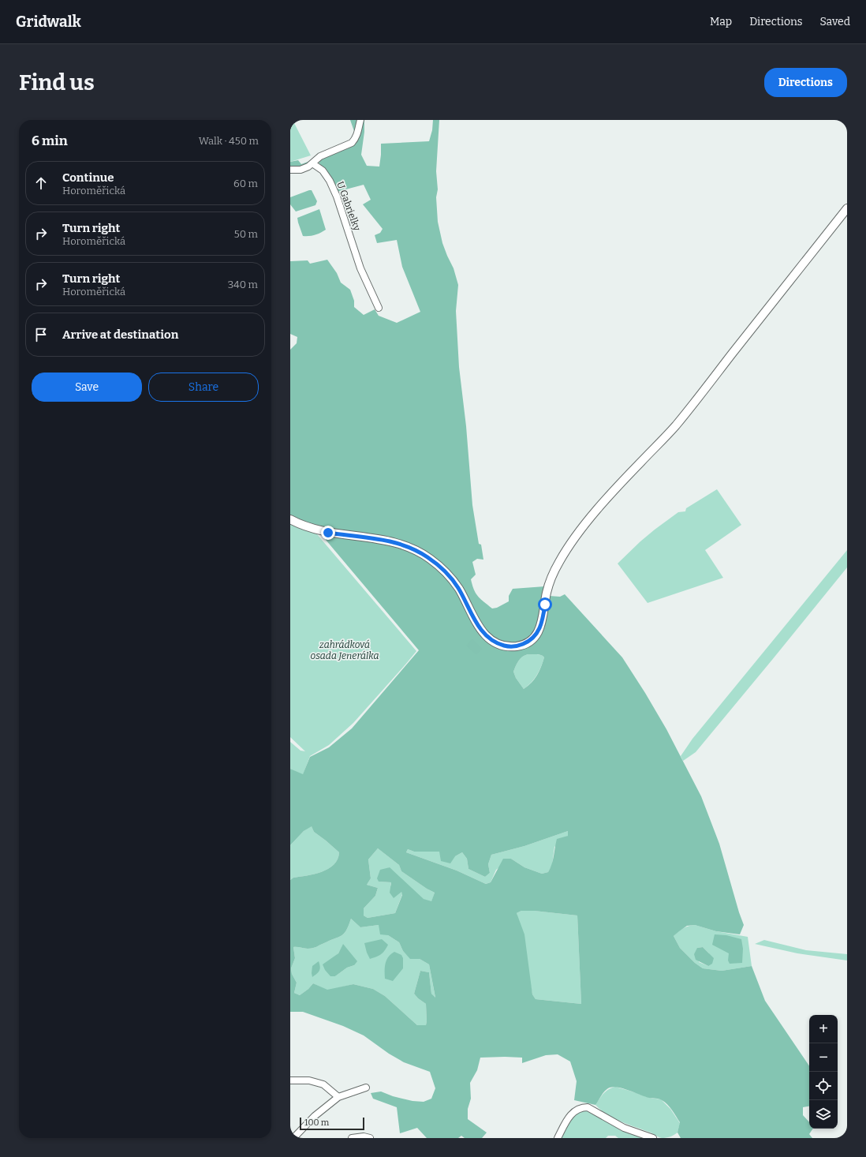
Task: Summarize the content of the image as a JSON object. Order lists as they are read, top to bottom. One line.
{"streets":{"street":["U Gabrielky"]},"parks":["zahrádková osada Jenerálka"],"scale_bar":"100 m","page":{"header":"Gridwalk","nav":["Map","Directions","Saved"],"buttons":["Directions",["Save","Share"]],"title":"Find us","heading":["6 min","Walk · 450 m"],"list":[["Continue","Horoměřická","60 m"],["Turn right","Horoměřická","50 m"],["Turn right","Horoměřická","340 m"],"Arrive at destination"],"map_buttons":["+","−"],"scale":"100 m"}}
